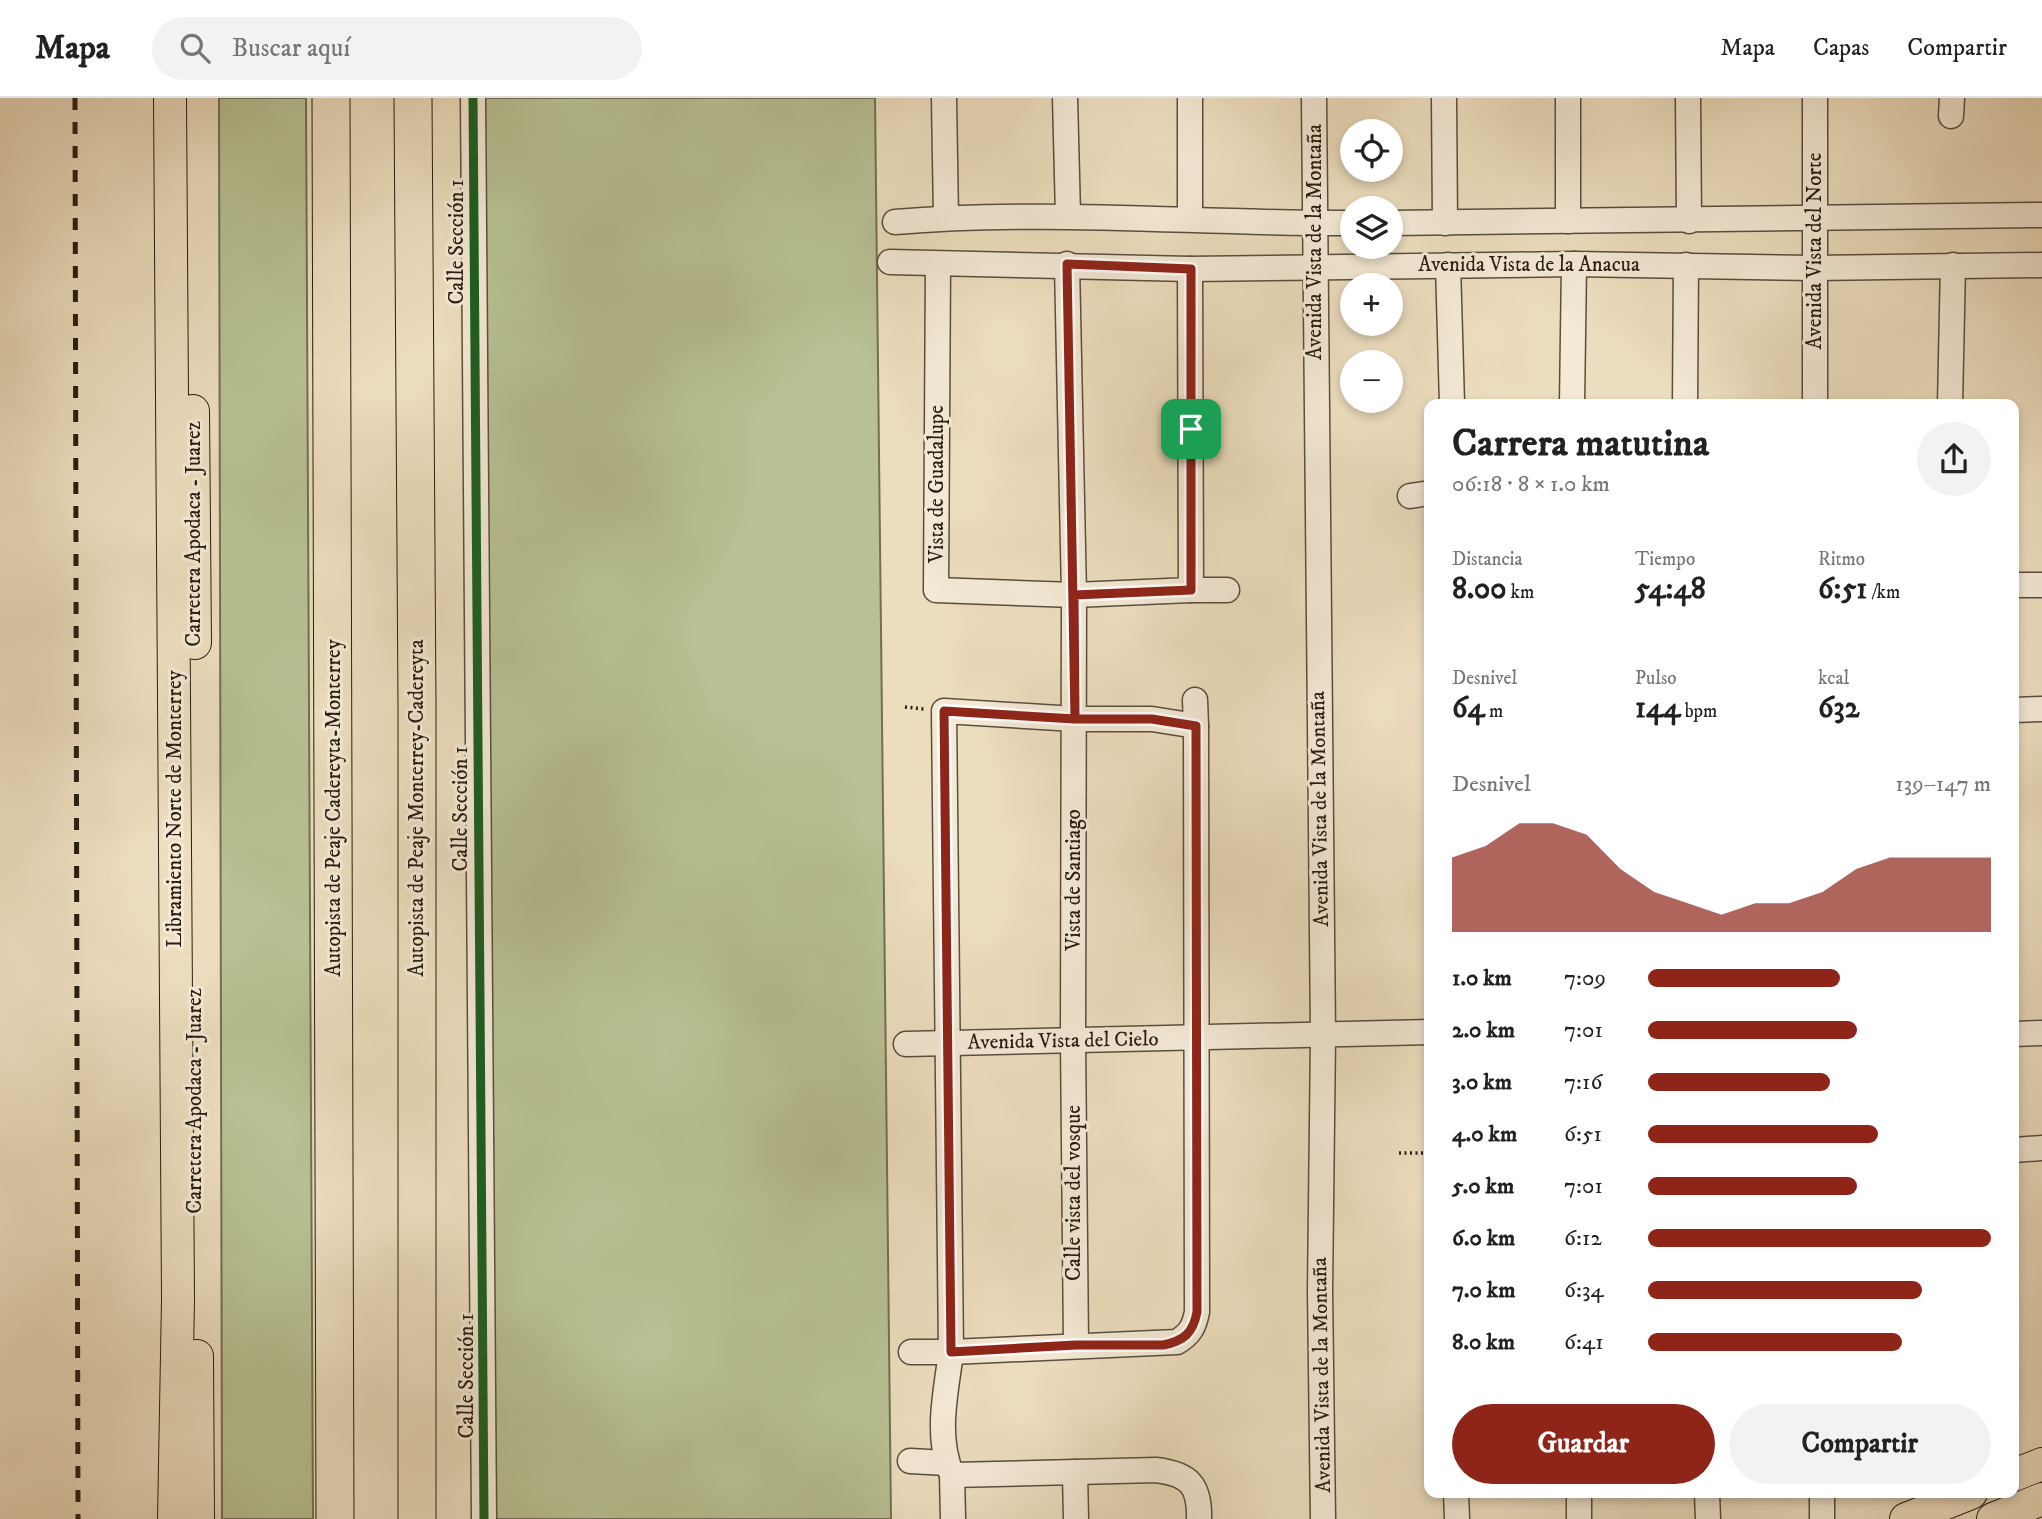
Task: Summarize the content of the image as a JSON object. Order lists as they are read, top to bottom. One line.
{"streets":{"highway":["Autopista de Peaje Cadereyta-Monterrey","Autopista de Peaje Monterrey-Cadereyta"],"main road":["Carretera Apodaca - Juarez","Libramiento Norte de Monterrey"],"street":["Calle Sección 1","Avenida Vista de la Montaña","Avenida Vista del Norte","Avenida Vista de la Anacua","Vista de Guadalupe","Vista de Santiago","Avenida Vista del Cielo","Calle vista del vosque"]},"crossings":[["Avenida Vista de la Montaña","Avenida Vista de la Anacua"],["Avenida Vista de la Montaña","Avenida Vista del Cielo"],["Avenida Vista del Norte","Avenida Vista de la Anacua"],["Avenida Vista de la Anacua","Vista de Guadalupe"],["Avenida Vista de la Anacua","Vista de Santiago"],["Vista de Guadalupe","Vista de Santiago"],["Vista de Santiago","Avenida Vista del Cielo"],["Vista de Santiago","Calle vista del vosque"],["Avenida Vista del Cielo","Calle vista del vosque"]],"page":{"header":"Mapa","search":"Buscar aquí","nav":["Mapa","Capas","Compartir"],"map_buttons":["+","−"],"heading":["Carrera matutina","06:18 · 8 × 1.0 km"],"stats":[["Distancia","8.00 km"],["Tiempo","54:48"],["Ritmo","6:51 /km"],["Desnivel","64 m"],["Pulso","144 bpm"],["kcal","632"]],"chart":["Desnivel","139–147 m"],"list":[{"name":"1.0 km","note":"7:09"},{"name":"2.0 km","note":"7:01"},{"name":"3.0 km","note":"7:16"},{"name":"4.0 km","note":"6:51"},{"name":"5.0 km","note":"7:01"},{"name":"6.0 km","note":"6:12"},{"name":"7.0 km","note":"6:34"},{"name":"8.0 km","note":"6:41"}],"buttons":["Guardar","Compartir"]}}
